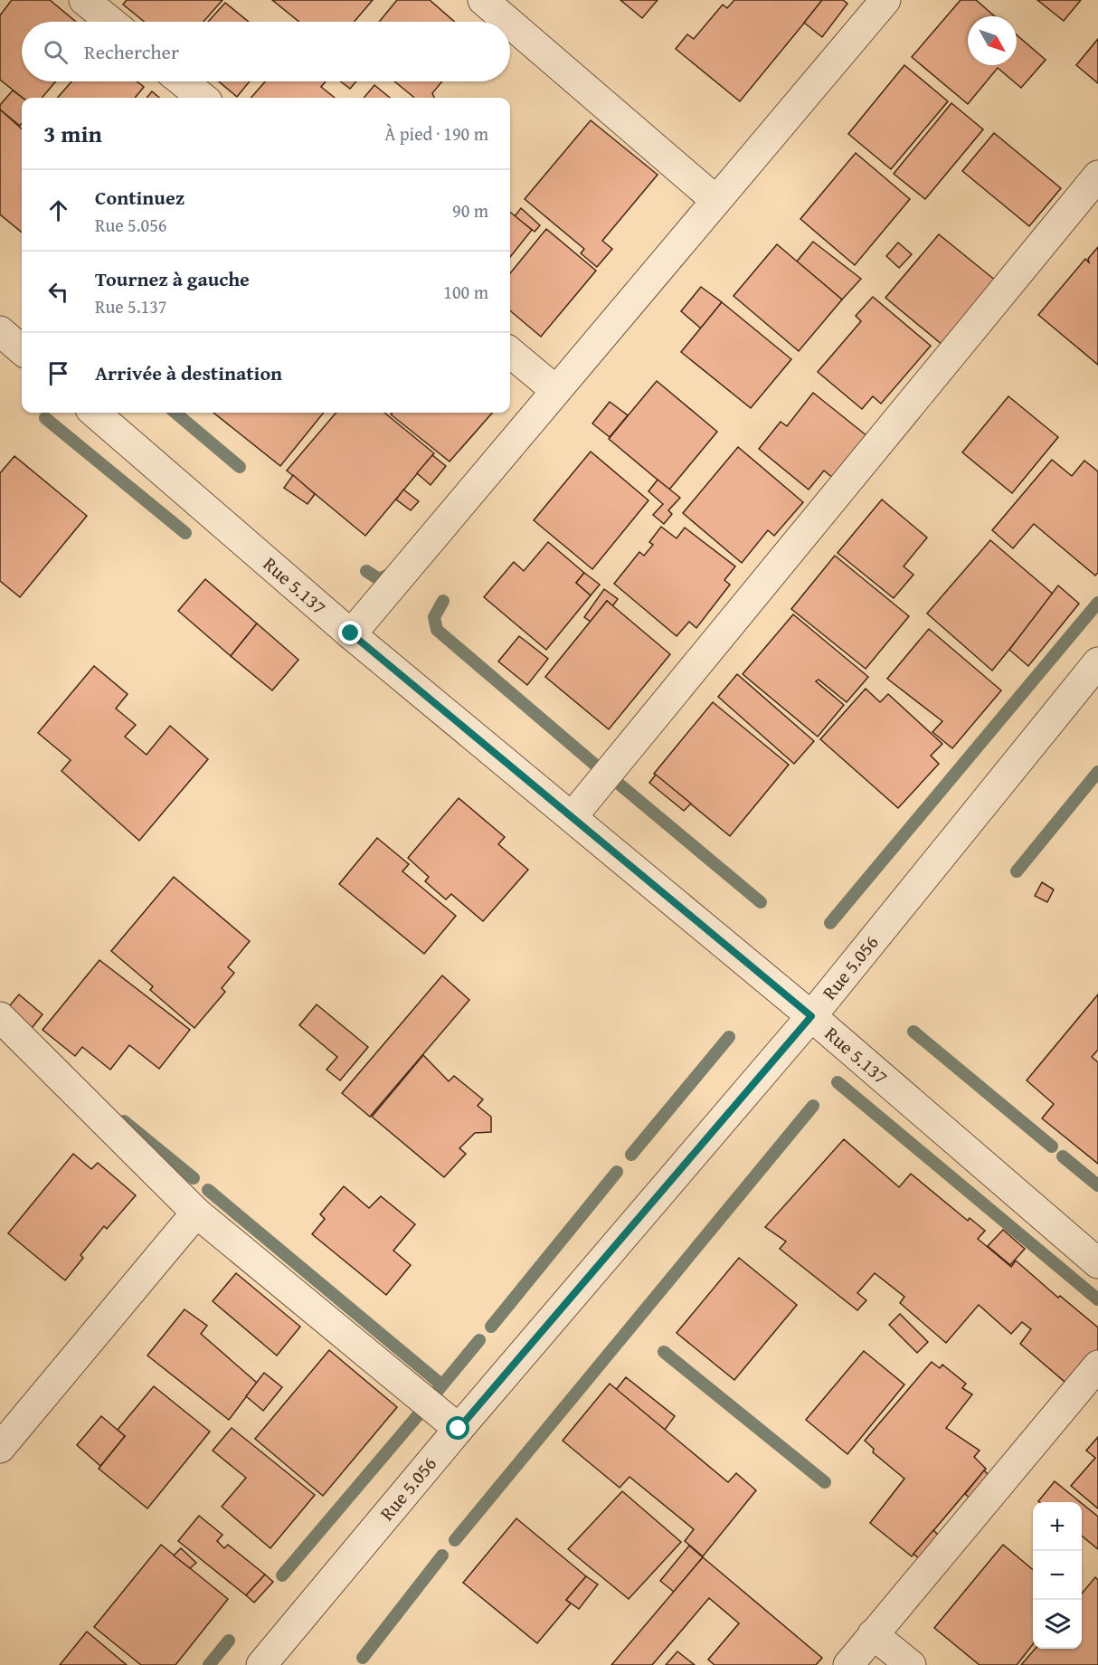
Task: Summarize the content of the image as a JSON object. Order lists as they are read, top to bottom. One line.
{"streets":{"street":["Rue 5.137","Rue 5.056"]},"crossings":[["Rue 5.137","Rue 5.056"]],"north":"bottom right","page":{"search":"Rechercher","heading":["3 min","À pied · 190 m"],"list":[["Continuez","Rue 5.056","90 m"],["Tournez à gauche","Rue 5.137","100 m"],"Arrivée à destination"],"map_buttons":["+","−"]}}
